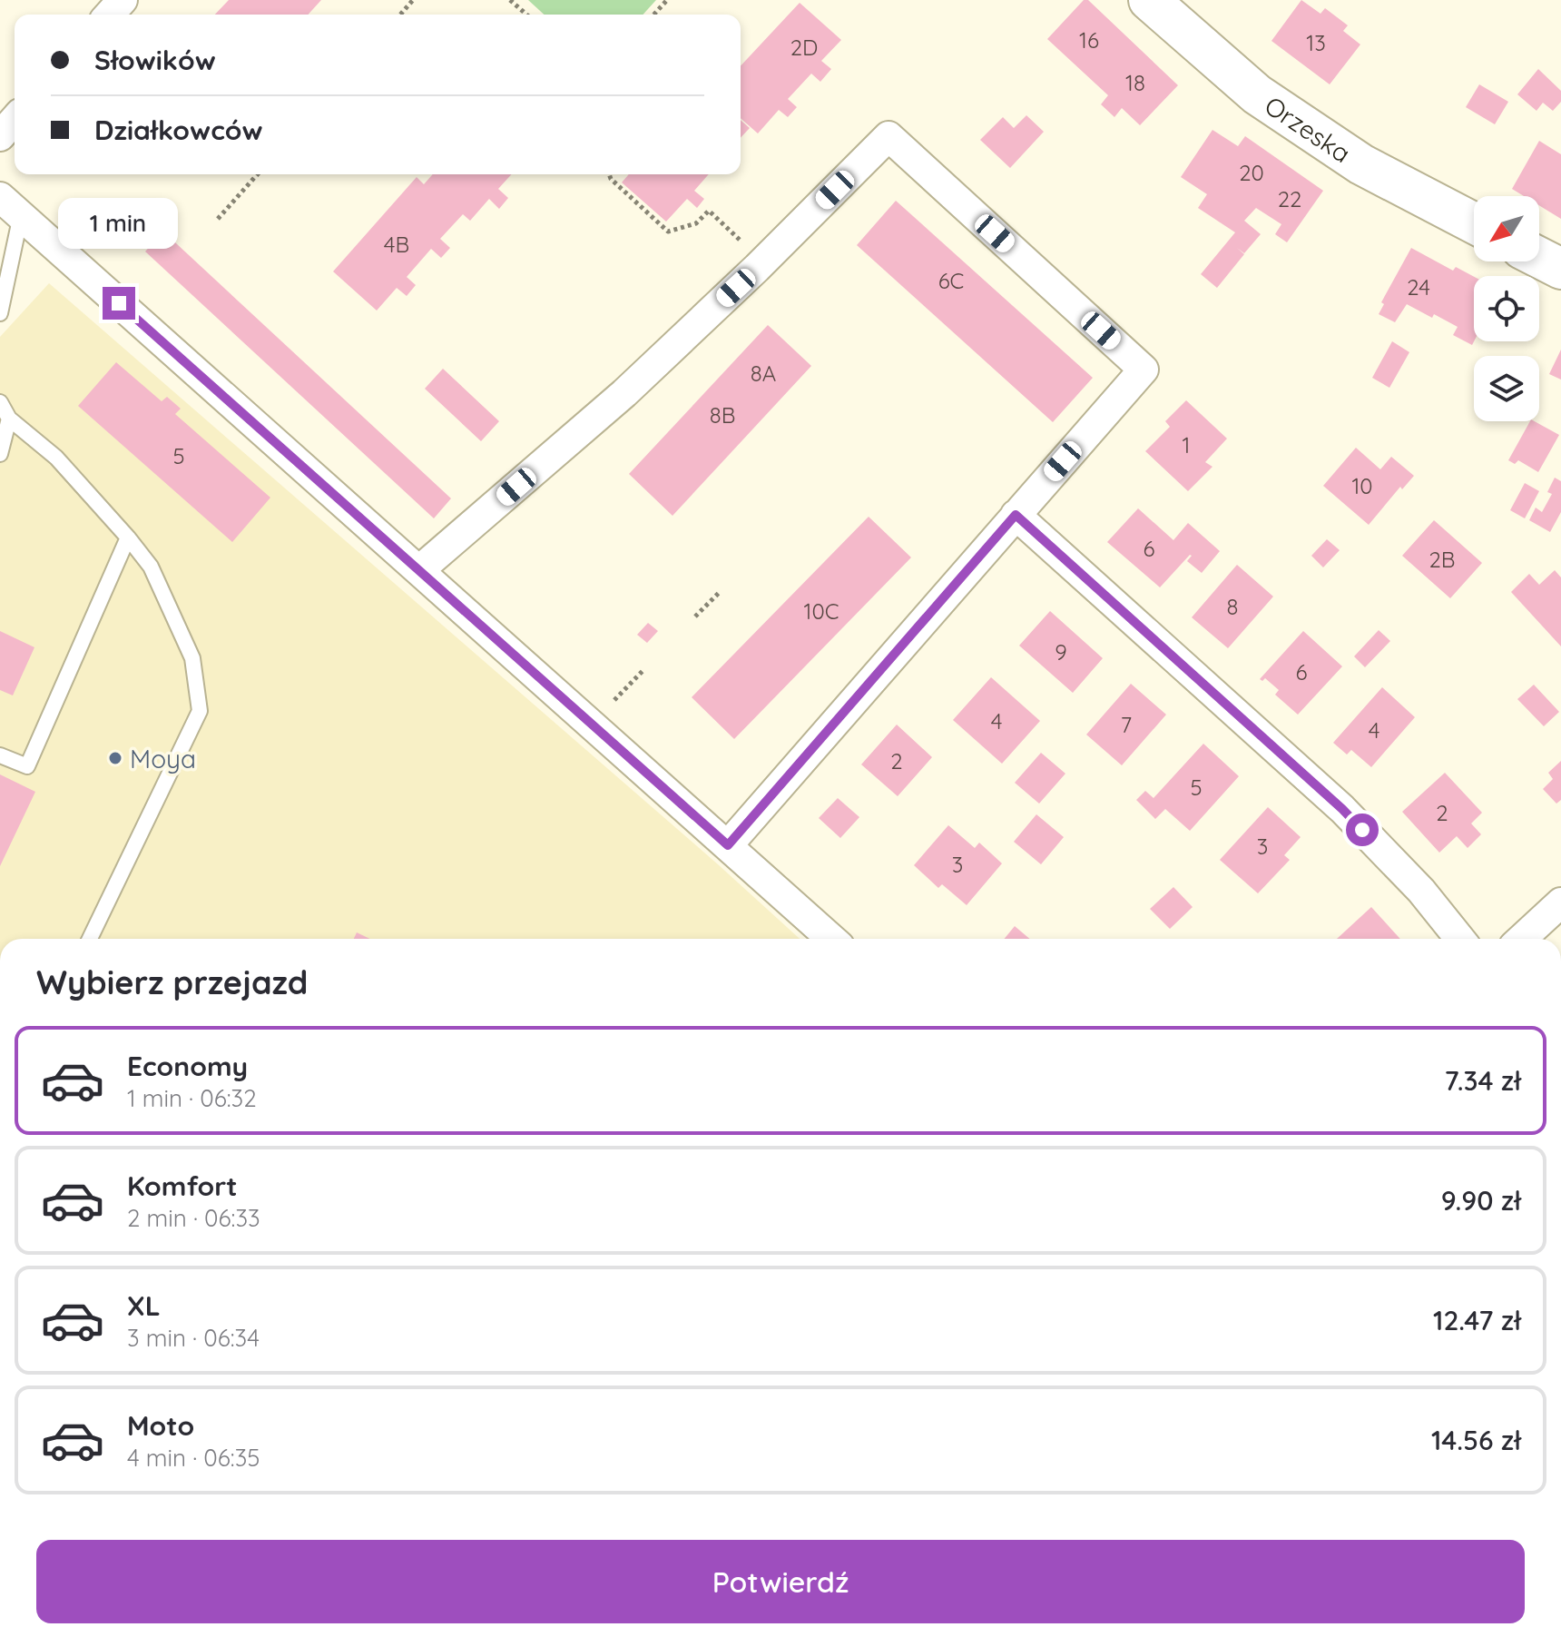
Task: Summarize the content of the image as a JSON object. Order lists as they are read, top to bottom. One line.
{"streets":{"street":["Orzeska"]},"places":["Moya"],"house_numbers":["16","13","2D","18","20","22","4B","6C","24","8A","8B","1","5","10","6","2B","8","10C","9","6","4","7","4","2","5","2","3","3"],"north":"bottom left","page":{"banner":["Słowików","Działkowców"],"bubble":"1 min","heading":"Wybierz przejazd","list":[{"name":"Economy","note":"1 min · 06:32","value":"7.34 zł"},{"name":"Komfort","note":"2 min · 06:33","value":"9.90 zł"},{"name":"XL","note":"3 min · 06:34","value":"12.47 zł"},{"name":"Moto","note":"4 min · 06:35","value":"14.56 zł"}],"buttons":"Potwierdź"}}
